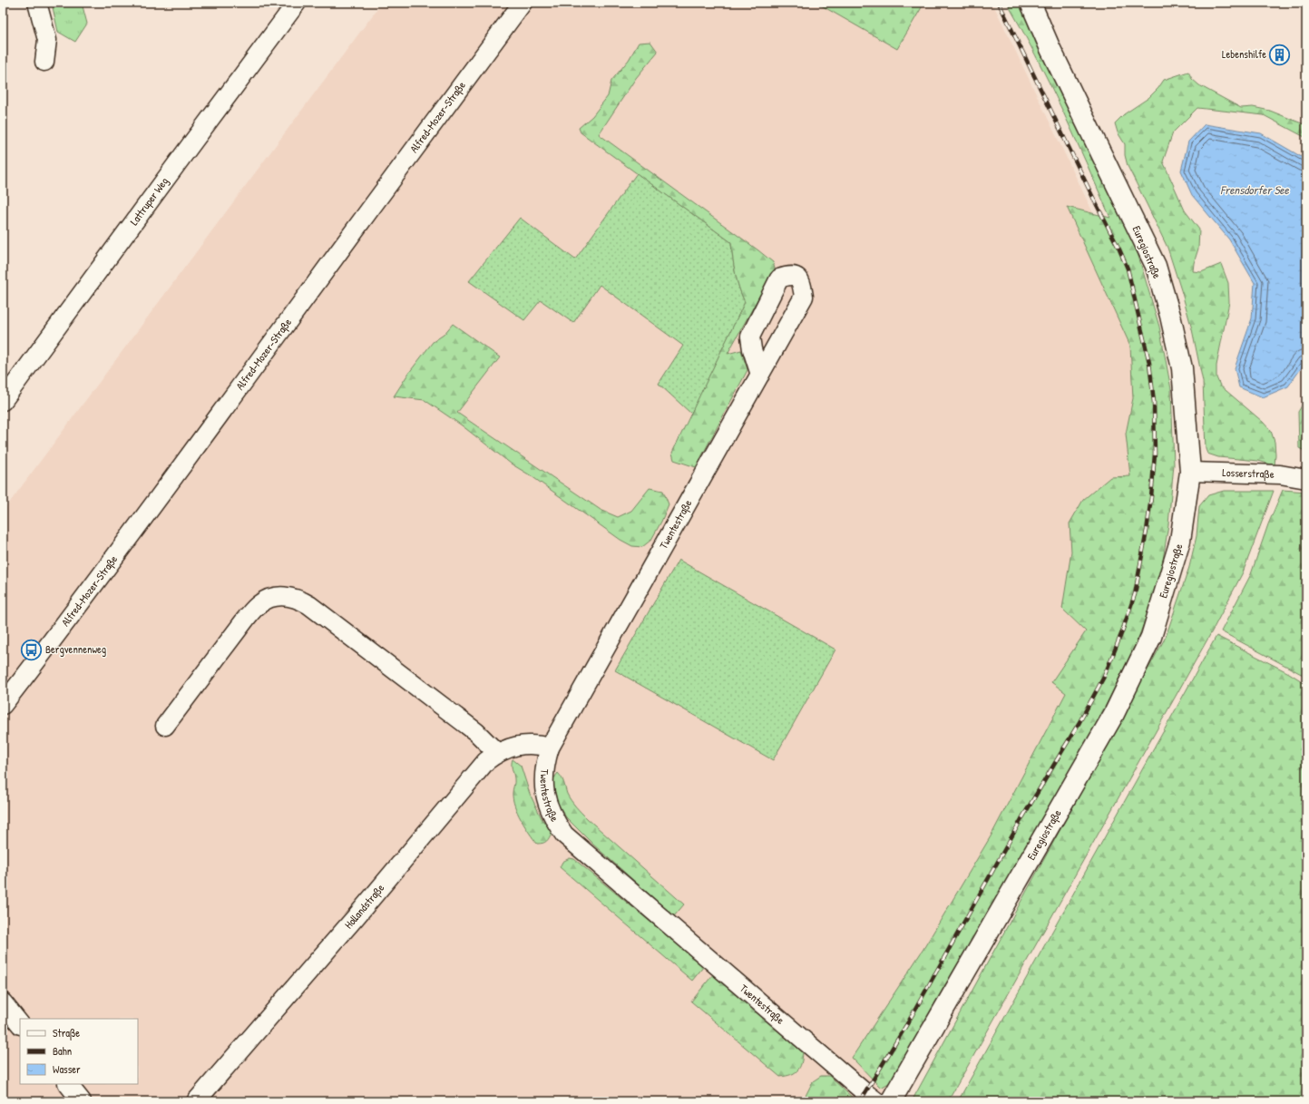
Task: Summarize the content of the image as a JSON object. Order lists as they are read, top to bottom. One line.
{"streets":{"main road":["Euregiostraße"],"street":["Alfred-Mozer-Straße","Lattruper Weg","Losserstraße","Twentestraße","Hollandstraße"]},"crossings":[["Euregiostraße","Losserstraße"],["Twentestraße","Hollandstraße"]],"water":["Frensdorfer See"],"places":{"building":["Lebenshilfe"],"bus stop":["Bergvennenweg"]},"legend":["Straße","Bahn","Wasser"]}
